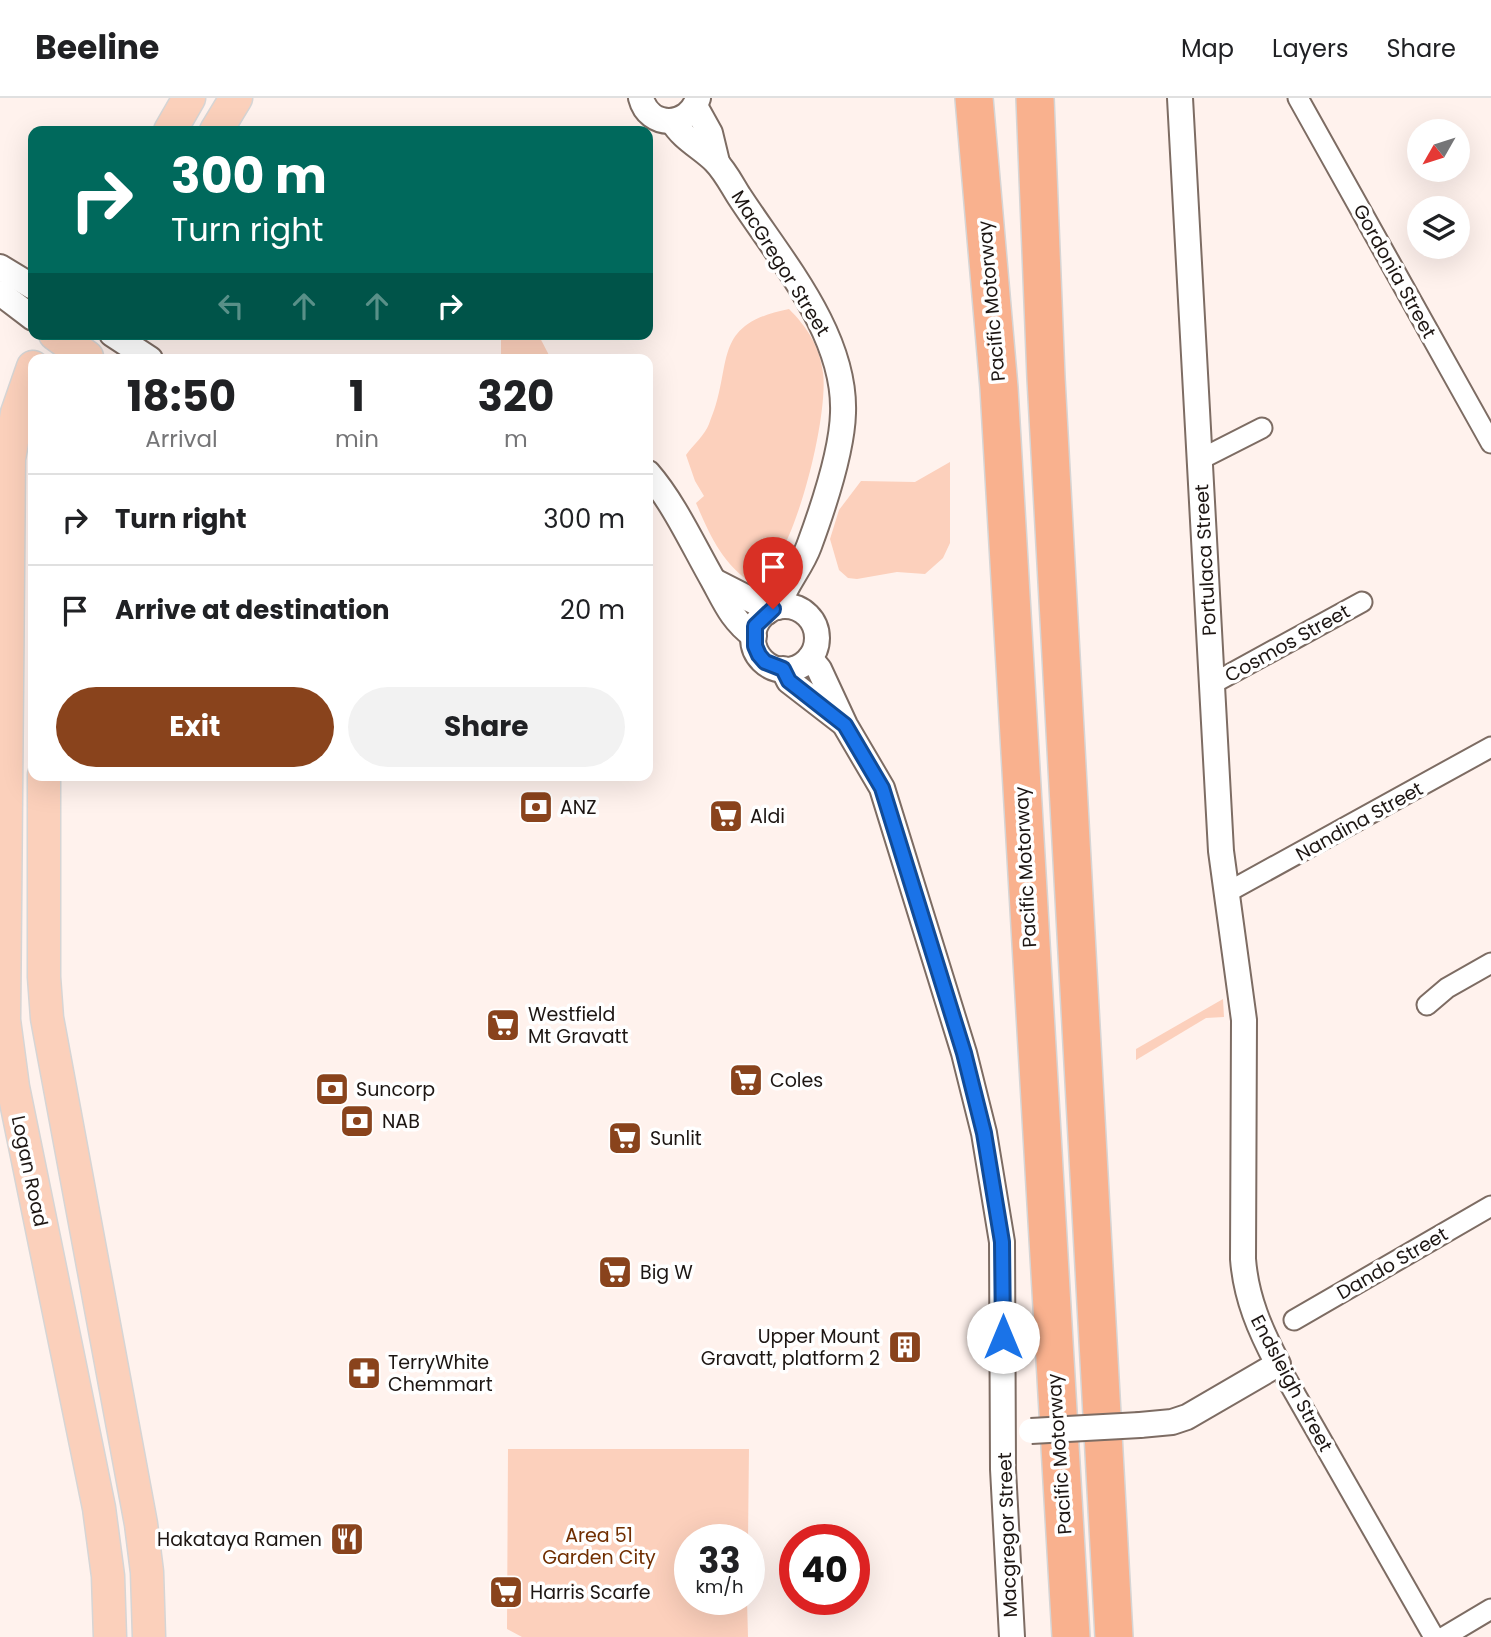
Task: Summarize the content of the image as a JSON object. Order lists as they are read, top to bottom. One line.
{"streets":{"highway":["Pacific Motorway"],"main road":["Logan Road"],"street":["MacGregor Street","Gordonia Street","Portulaca Street","Cosmos Street","Nandina Street","Dando Street","Endsleigh Street","Macgregor Street"]},"crossings":[["MacGregor Street","Macgregor Street"],["Portulaca Street","Cosmos Street"],["Portulaca Street","Nandina Street"],["Portulaca Street","Endsleigh Street"],["Endsleigh Street","Macgregor Street"]],"parks":["Area 51 Garden City"],"places":{"bank":["ANZ","Suncorp","NAB"],"supermarket":["Aldi","Westfield Mt Gravatt","Coles","Sunlit","Big W","Harris Scarfe"],"building":["Upper Mount Gravatt, platform 2"],"pharmacy":["TerryWhite Chemmart"],"restaurant":["Hakataya Ramen"]},"north":"bottom left","page":{"header":"Beeline","nav":["Map","Layers","Share"],"turn":["300 m","Turn right"],"eta":["18:50","Arrival","1","min","320","m"],"list":[{"name":"Turn right","value":"300 m"},{"name":"Arrive at destination","value":"20 m"}],"buttons":["Exit","Share"],"speed":"33 km/h","limit":"40"}}
